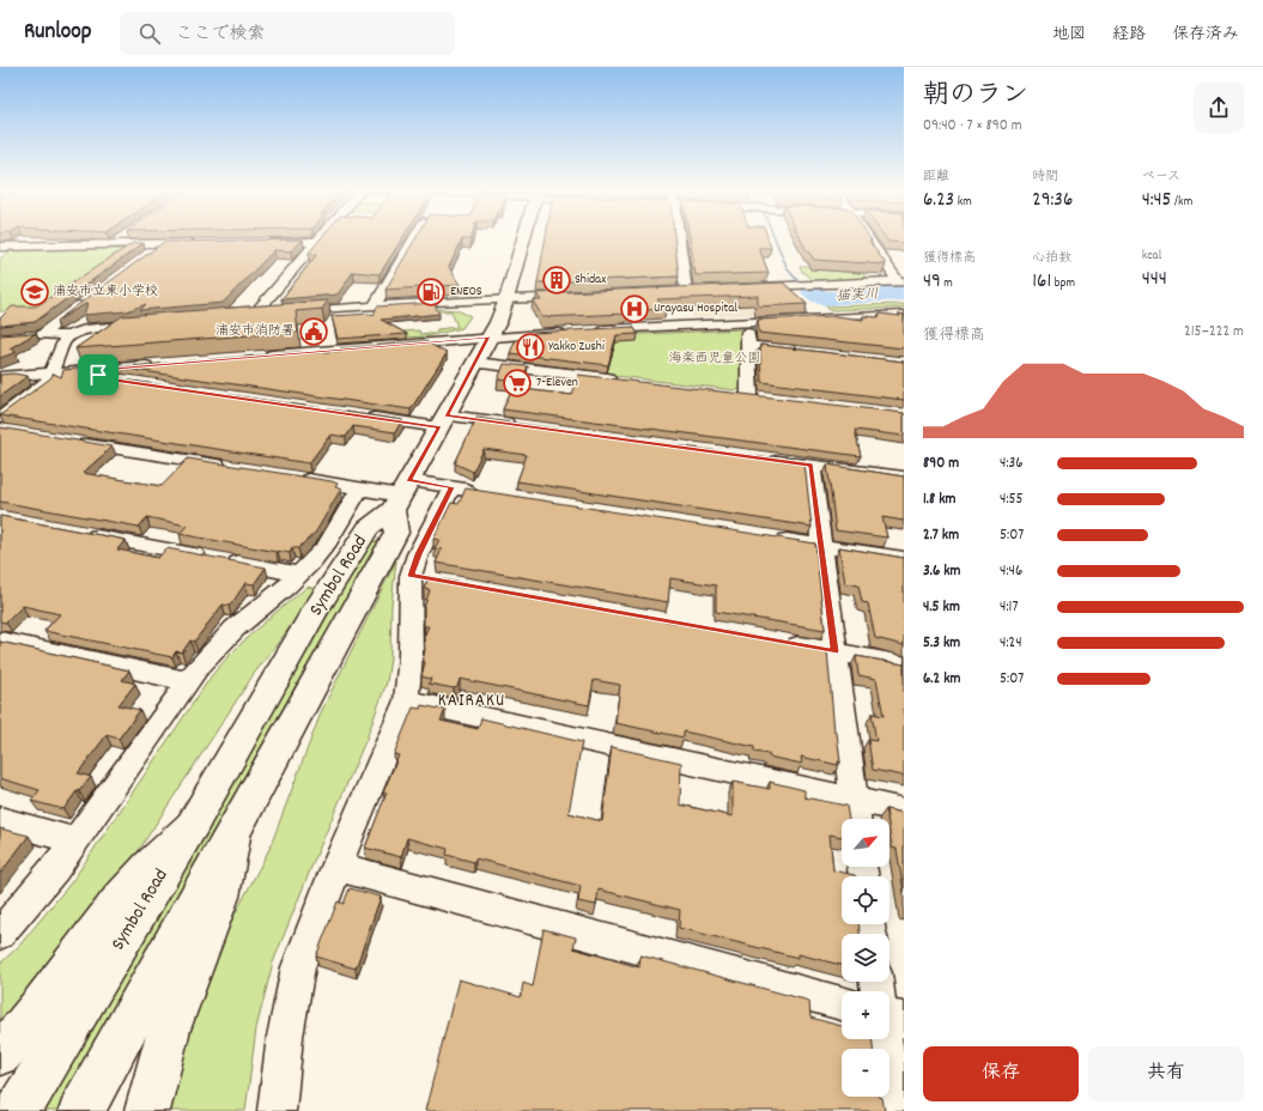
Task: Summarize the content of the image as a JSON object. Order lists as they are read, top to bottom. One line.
{"streets":{"main road":["Symbol Road"]},"districts":["KAIRAKU"],"water":["猫実川"],"parks":["海楽西児童公園"],"places":{"building":["Shidax"],"school or university":["浦安市立東小学校"],"fuel station":["ENEOS"],"hospital":["Urayasu Hospital"],"public building":["浦安市消防署"],"restaurant":["Yakko Zushi"],"supermarket":["7-Eleven"]},"north":"top right","page":{"header":"Runloop","search":"ここで検索","nav":["地図","経路","保存済み"],"heading":["朝のラン","09:40 · 7 × 890 m"],"stats":[["距離","6.23 km"],["時間","29:36"],["ペース","4:45 /km"],["獲得標高","49 m"],["心拍数","161 bpm"],["kcal","444"]],"chart":["獲得標高","215–222 m"],"list":[{"name":"890 m","note":"4:36"},{"name":"1.8 km","note":"4:55"},{"name":"2.7 km","note":"5:07"},{"name":"3.6 km","note":"4:46"},{"name":"4.5 km","note":"4:17"},{"name":"5.3 km","note":"4:24"},{"name":"6.2 km","note":"5:07"}],"map_buttons":["+","−"],"buttons":["保存","共有"]}}
